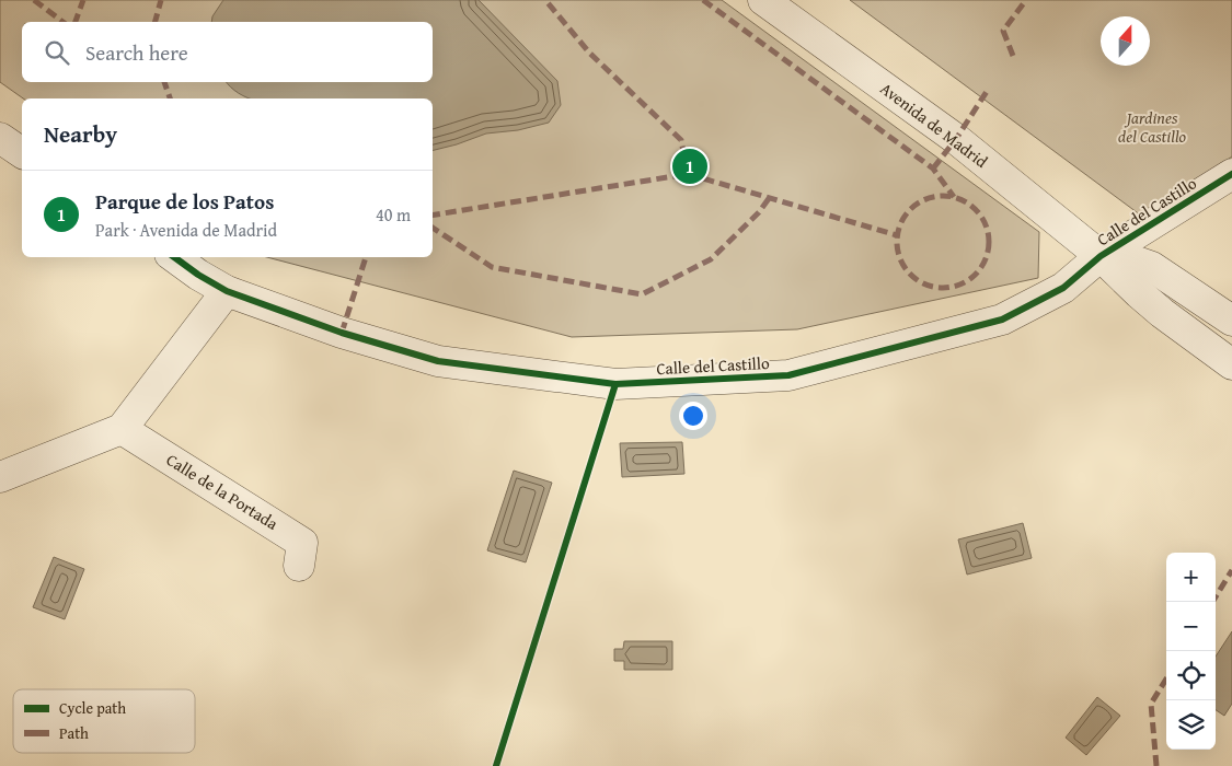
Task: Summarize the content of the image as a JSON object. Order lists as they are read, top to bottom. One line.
{"streets":{"street":["Avenida de Madrid","Calle del Castillo","Calle de la Portada"]},"crossings":[["Avenida de Madrid","Calle del Castillo"]],"parks":["Jardines del Castillo"],"legend":["Cycle path","Path"],"north":"top","page":{"search":"Search here","heading":"Nearby","pins":"1","list":[{"mark":"1","name":"Parque de los Patos","note":"Park · Avenida de Madrid","value":"40 m"}],"map_buttons":["+","−"]}}
